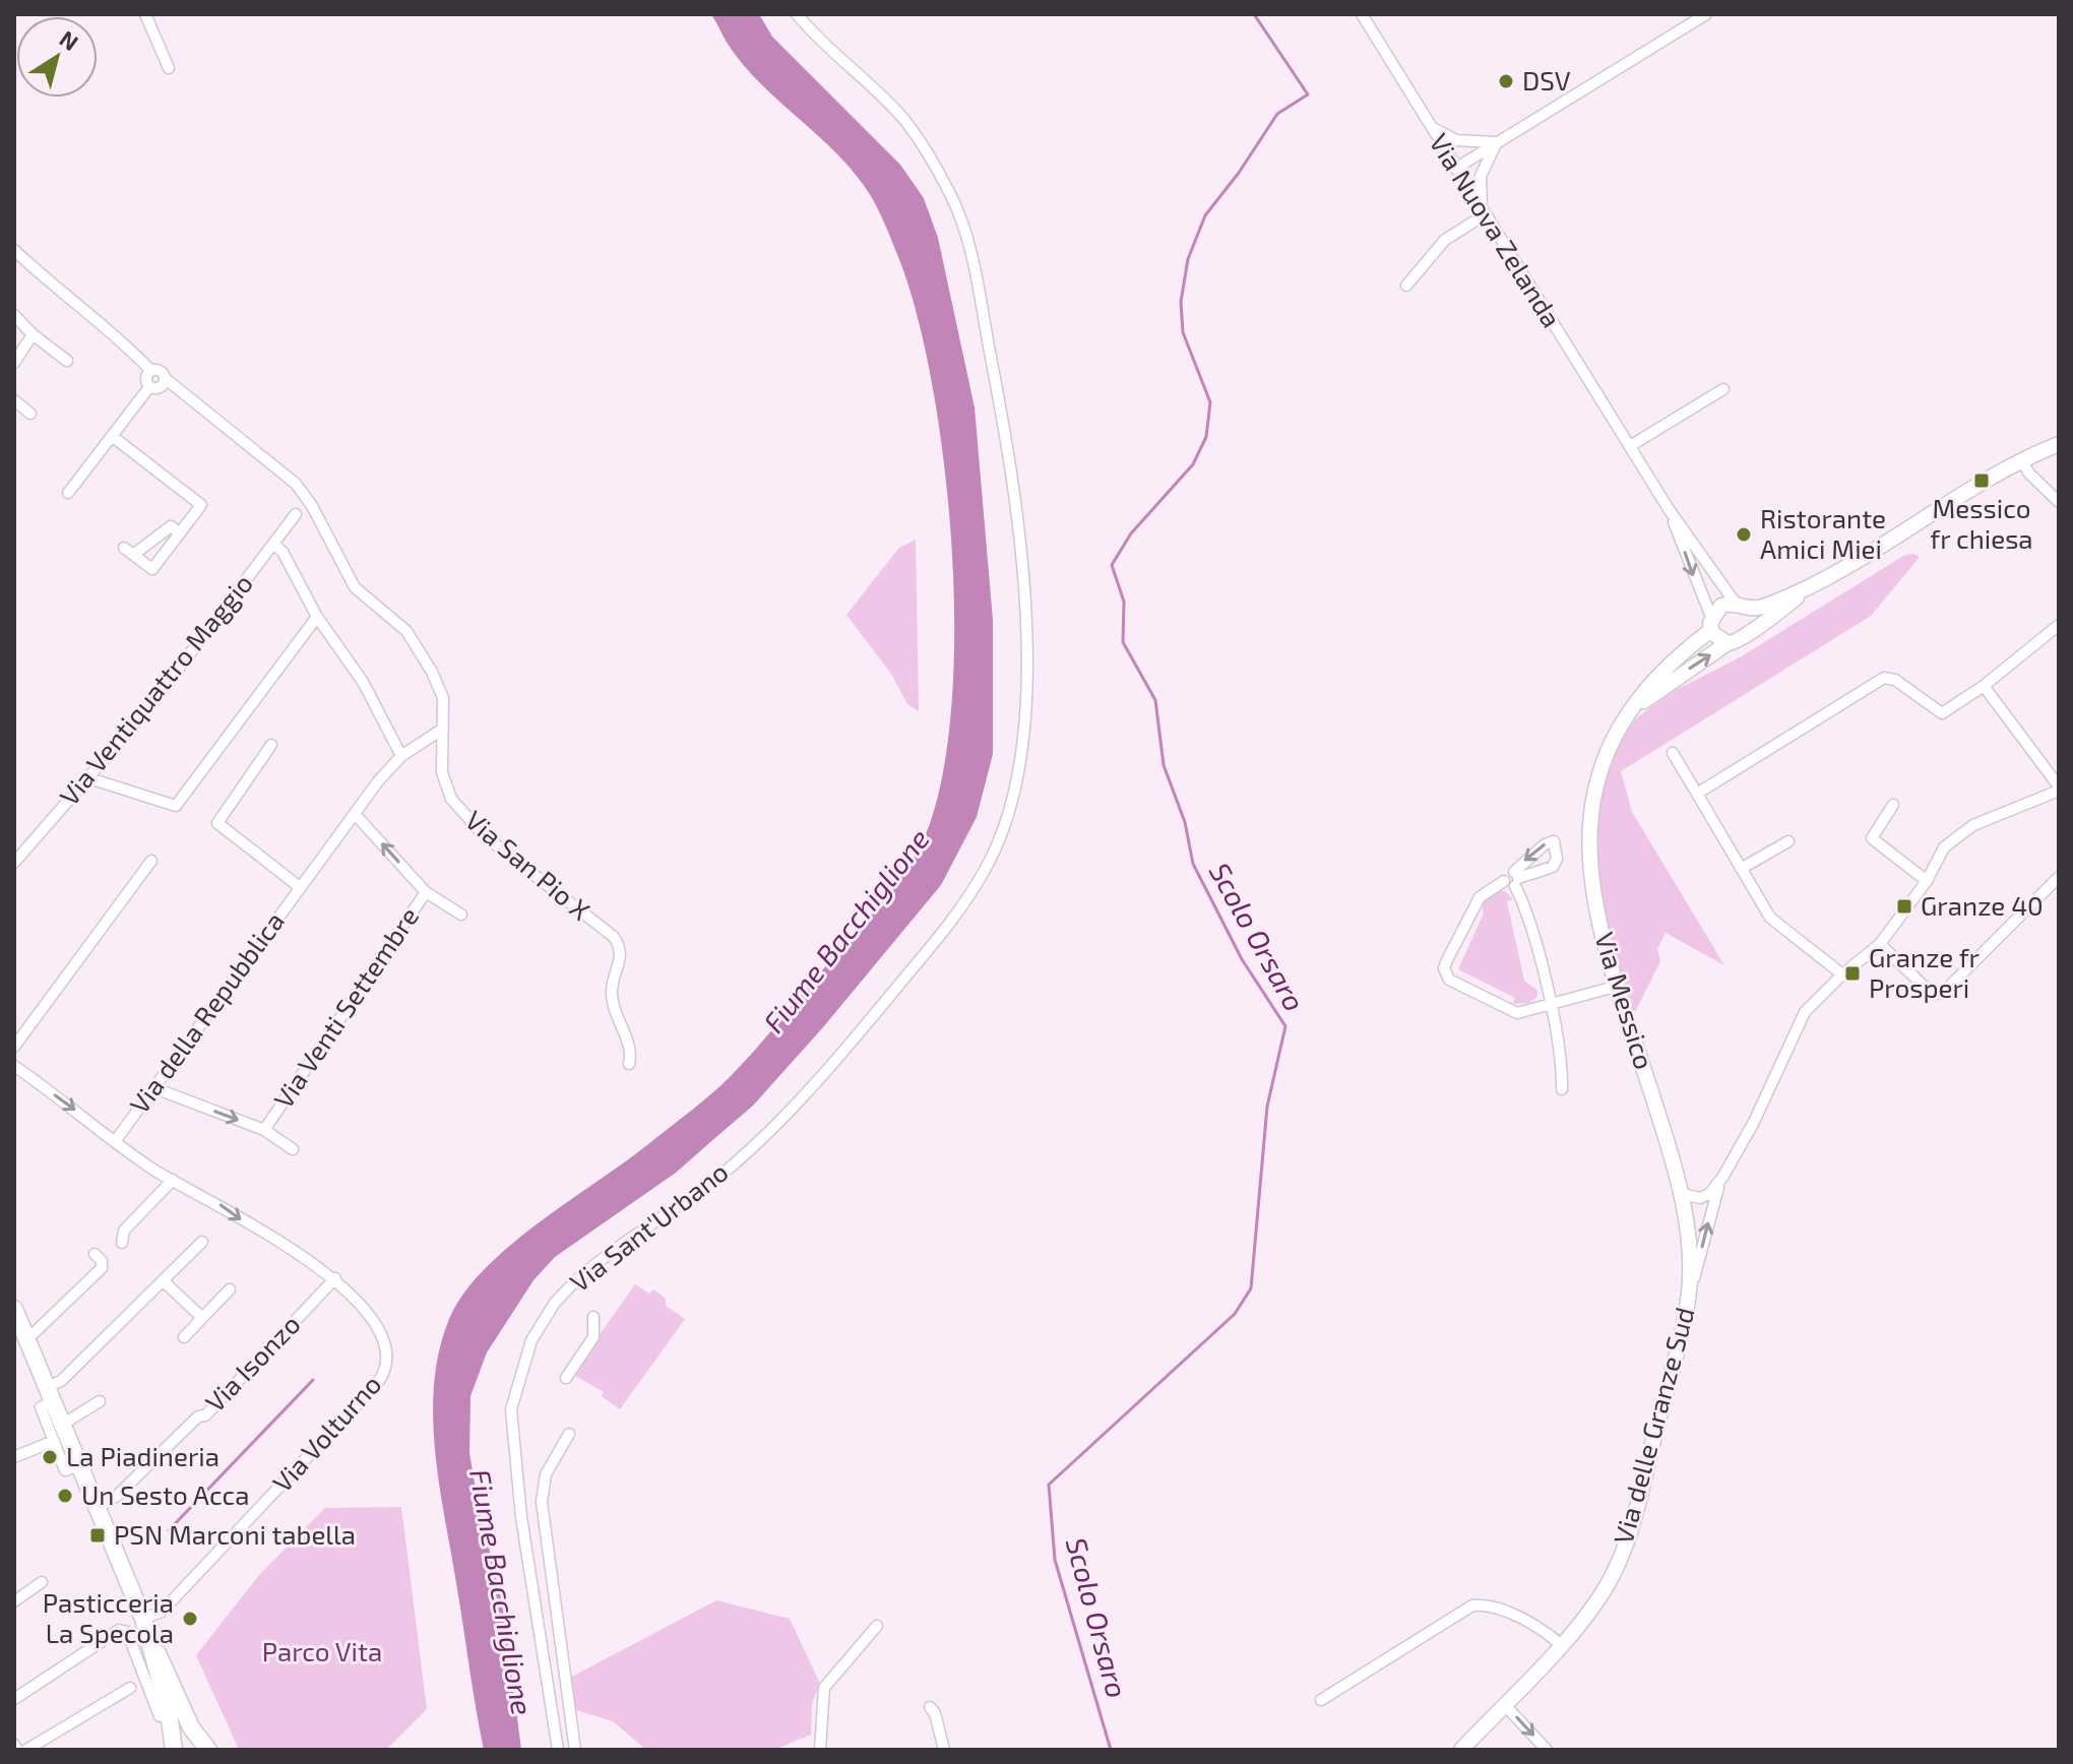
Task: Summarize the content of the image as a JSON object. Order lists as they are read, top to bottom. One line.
{"streets":{"street":["Via Nuova Zelanda","Via Ventiquattro Maggio","Via San Pio X","Via Messico","Via Venti Settembre","Via della Repubblica","Via Sant'Urbano","Via Isonzo","Via delle Granze Sud","Via Volturno"]},"crossings":[["Via Nuova Zelanda","Via Messico"],["Via San Pio X","Via della Repubblica"],["Via Messico","Via delle Granze Sud"],["Via Venti Settembre","Via della Repubblica"],["Via della Repubblica","Via Volturno"],["Via Isonzo","Via Volturno"]],"one_way":["Via Volturno"],"water":["Fiume Bacchiglione","Scolo Orsaro"],"parks":["Parco Vita"],"places":{"other":["DSV","Ristorante Amici Miei","La Piadineria","Un Sesto Acca","Pasticceria La Specola"],"transit":["Messico fr chiesa","Granze 40","Granze fr Prosperi","PSN Marconi tabella"]},"north":"top right"}
